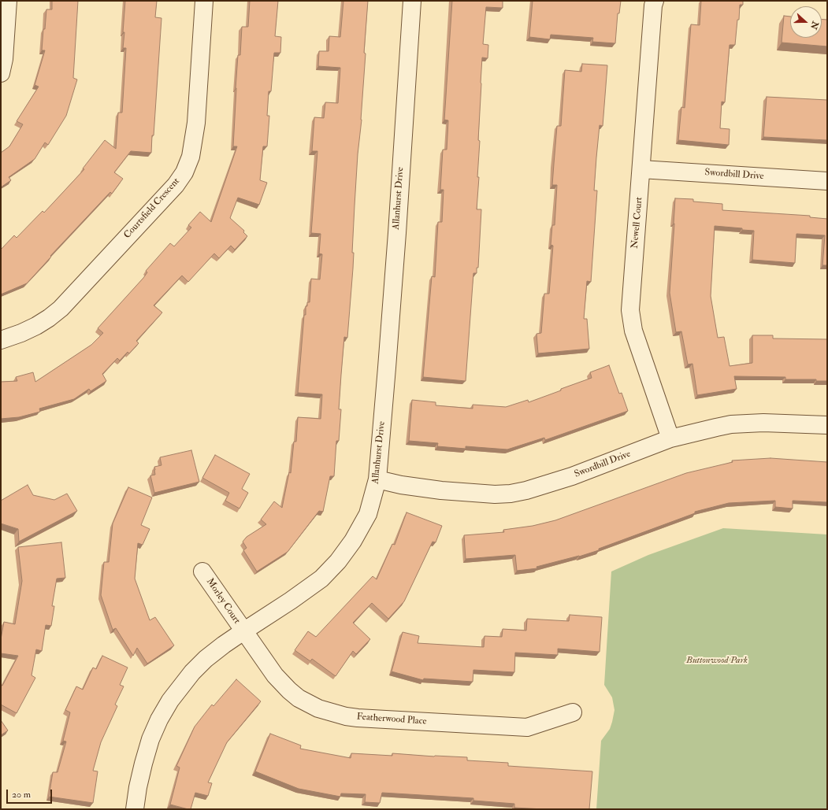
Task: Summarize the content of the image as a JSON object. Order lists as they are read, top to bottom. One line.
{"streets":{"street":["Swordbill Drive","Allanhurst Drive","Courtsfield Crescent","Newell Court","Morley Court","Featherwood Place"]},"crossings":[["Swordbill Drive","Allanhurst Drive"],["Swordbill Drive","Newell Court"],["Allanhurst Drive","Morley Court"],["Allanhurst Drive","Featherwood Place"],["Morley Court","Featherwood Place"]],"parks":["Buttonwood Park"],"scale_bar":"20 m","north":"right"}
